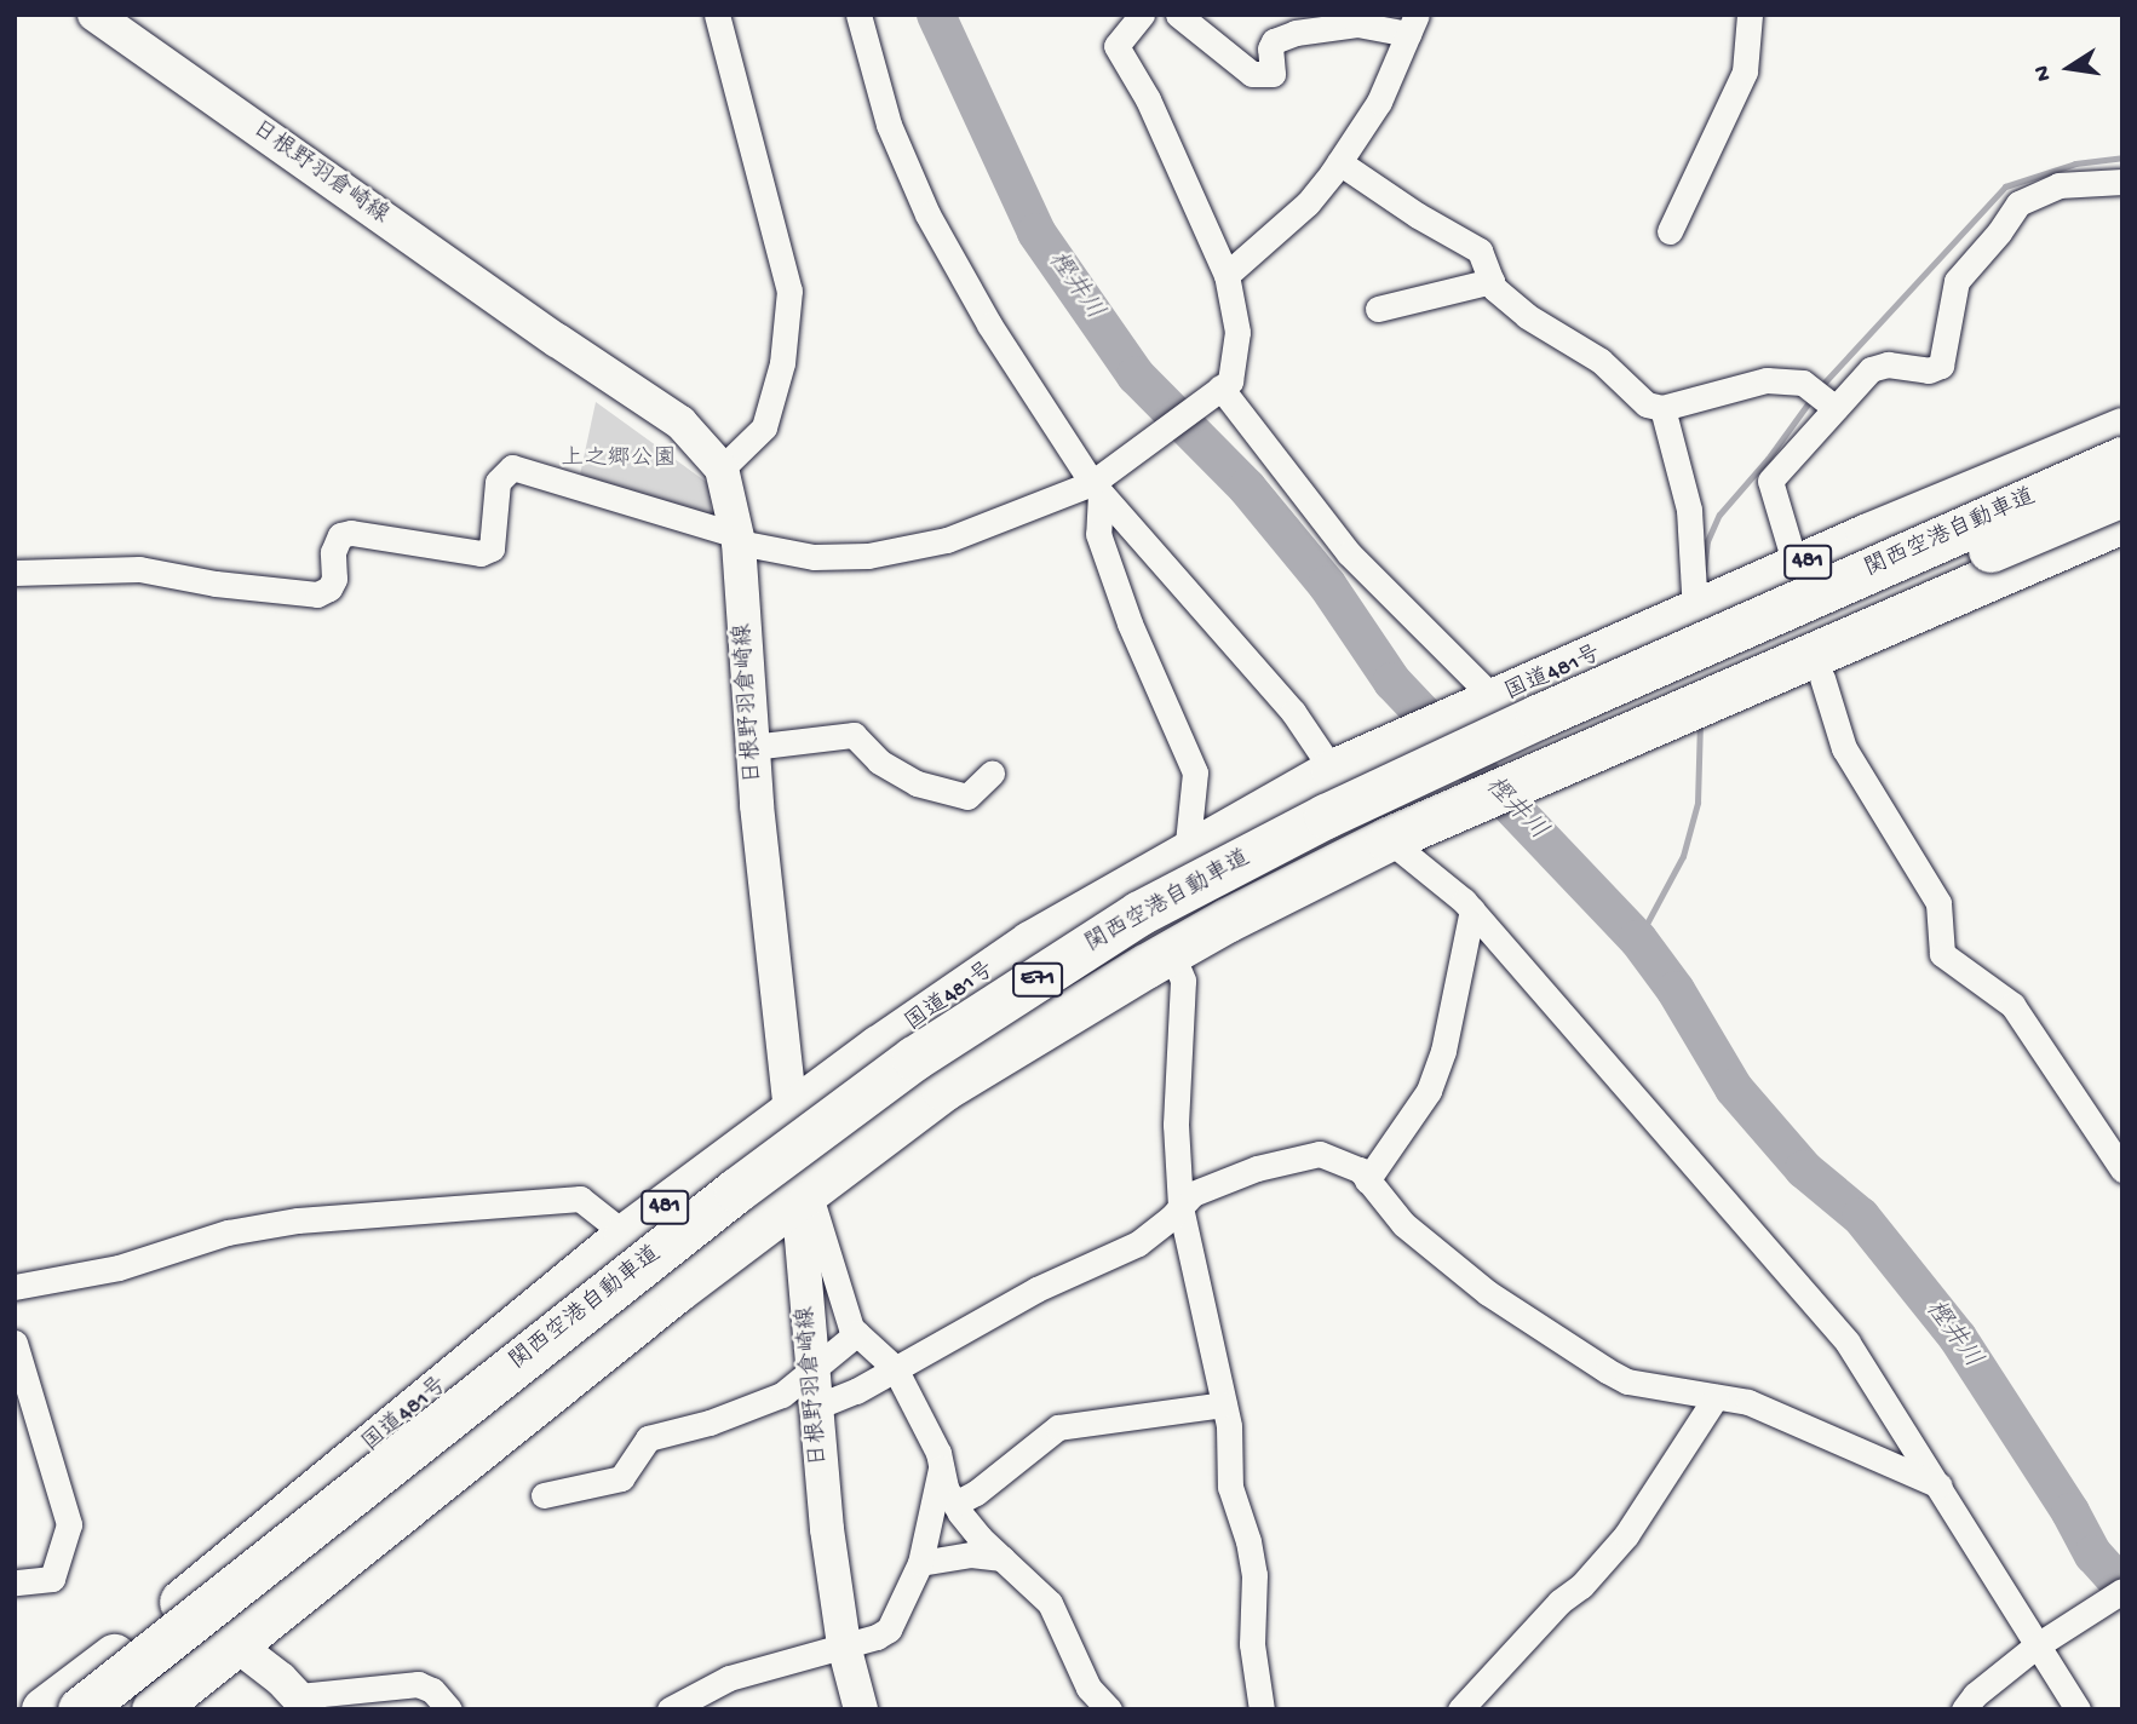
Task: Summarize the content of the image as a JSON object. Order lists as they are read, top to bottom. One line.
{"streets":{"highway":["関西空港自動車道","481","国道481号","E71"],"main road":["日根野羽倉崎線"]},"crossings":[["日根野羽倉崎線","国道481号"]],"water":["樫井川"],"parks":["上之郷公園"],"north":"left"}
